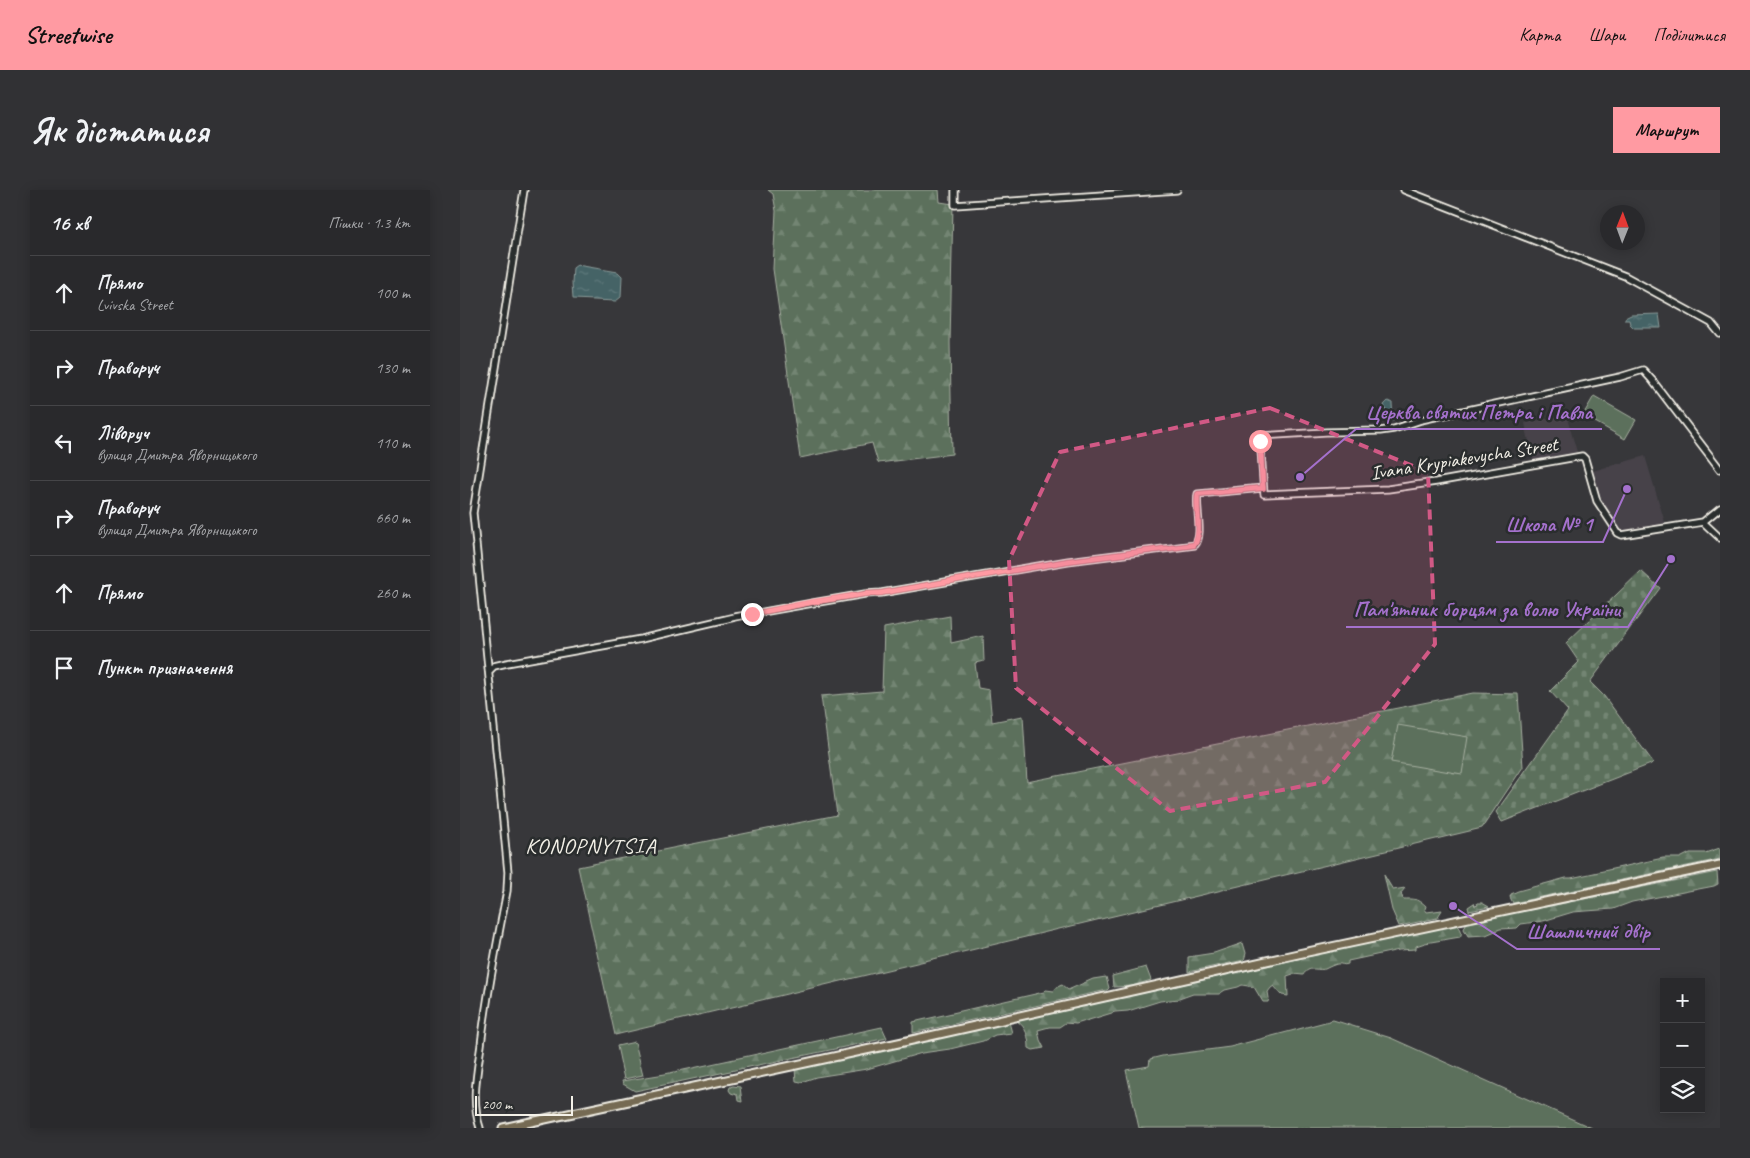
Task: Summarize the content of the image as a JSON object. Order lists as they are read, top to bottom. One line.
{"streets":{"street":["Ivana Krypiakevycha Street"]},"districts":["KONOPNYTSIA"],"places":["Церква святих Петра і Павла","Школа № 1","Пам'ятник борцям за волю України","Шашличний двір"],"scale_bar":"200 m","north":"top","page":{"header":"Streetwise","nav":["Карта","Шари","Поділитися"],"buttons":"Маршрут","title":"Як дістатися","heading":["16 хв","Пішки · 1.3 km"],"list":[["Прямо","Lvivska Street","100 m"],["Праворуч","130 m"],["Ліворуч","вулиця Дмитра Яворницького","110 m"],["Праворуч","вулиця Дмитра Яворницького","660 m"],["Прямо","260 m"],"Пункт призначення"],"map_buttons":["+","−"],"scale":"200 m"}}
